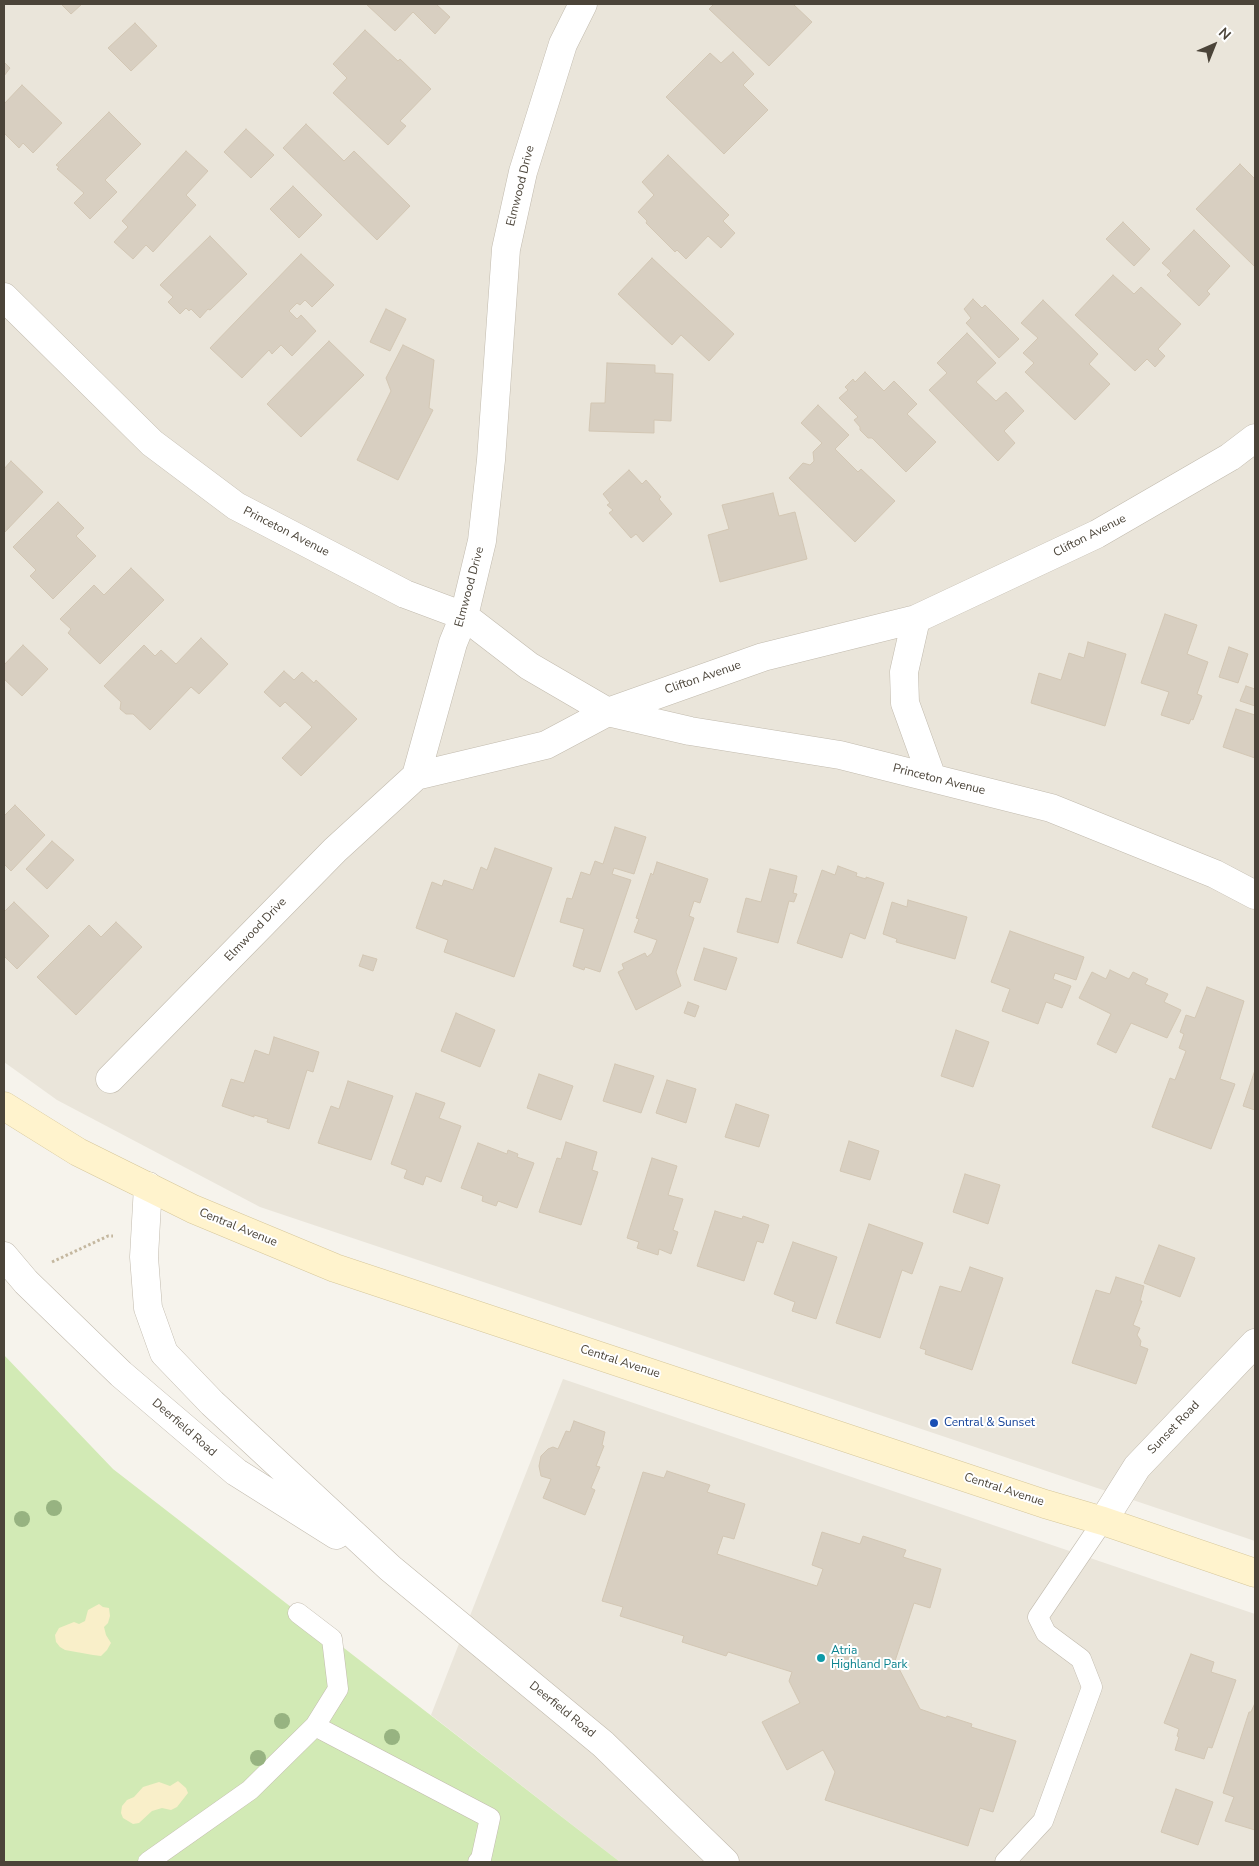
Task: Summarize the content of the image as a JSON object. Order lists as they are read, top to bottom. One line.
{"streets":{"main road":["Central Avenue"],"street":["Elmwood Drive","Princeton Avenue","Clifton Avenue","Deerfield Road","Sunset Road"]},"crossings":[["Elmwood Drive","Princeton Avenue"],["Princeton Avenue","Clifton Avenue"],["Central Avenue","Deerfield Road"],["Central Avenue","Sunset Road"]],"places":["Central & Sunset","Atria Highland Park"],"north":"top right"}
